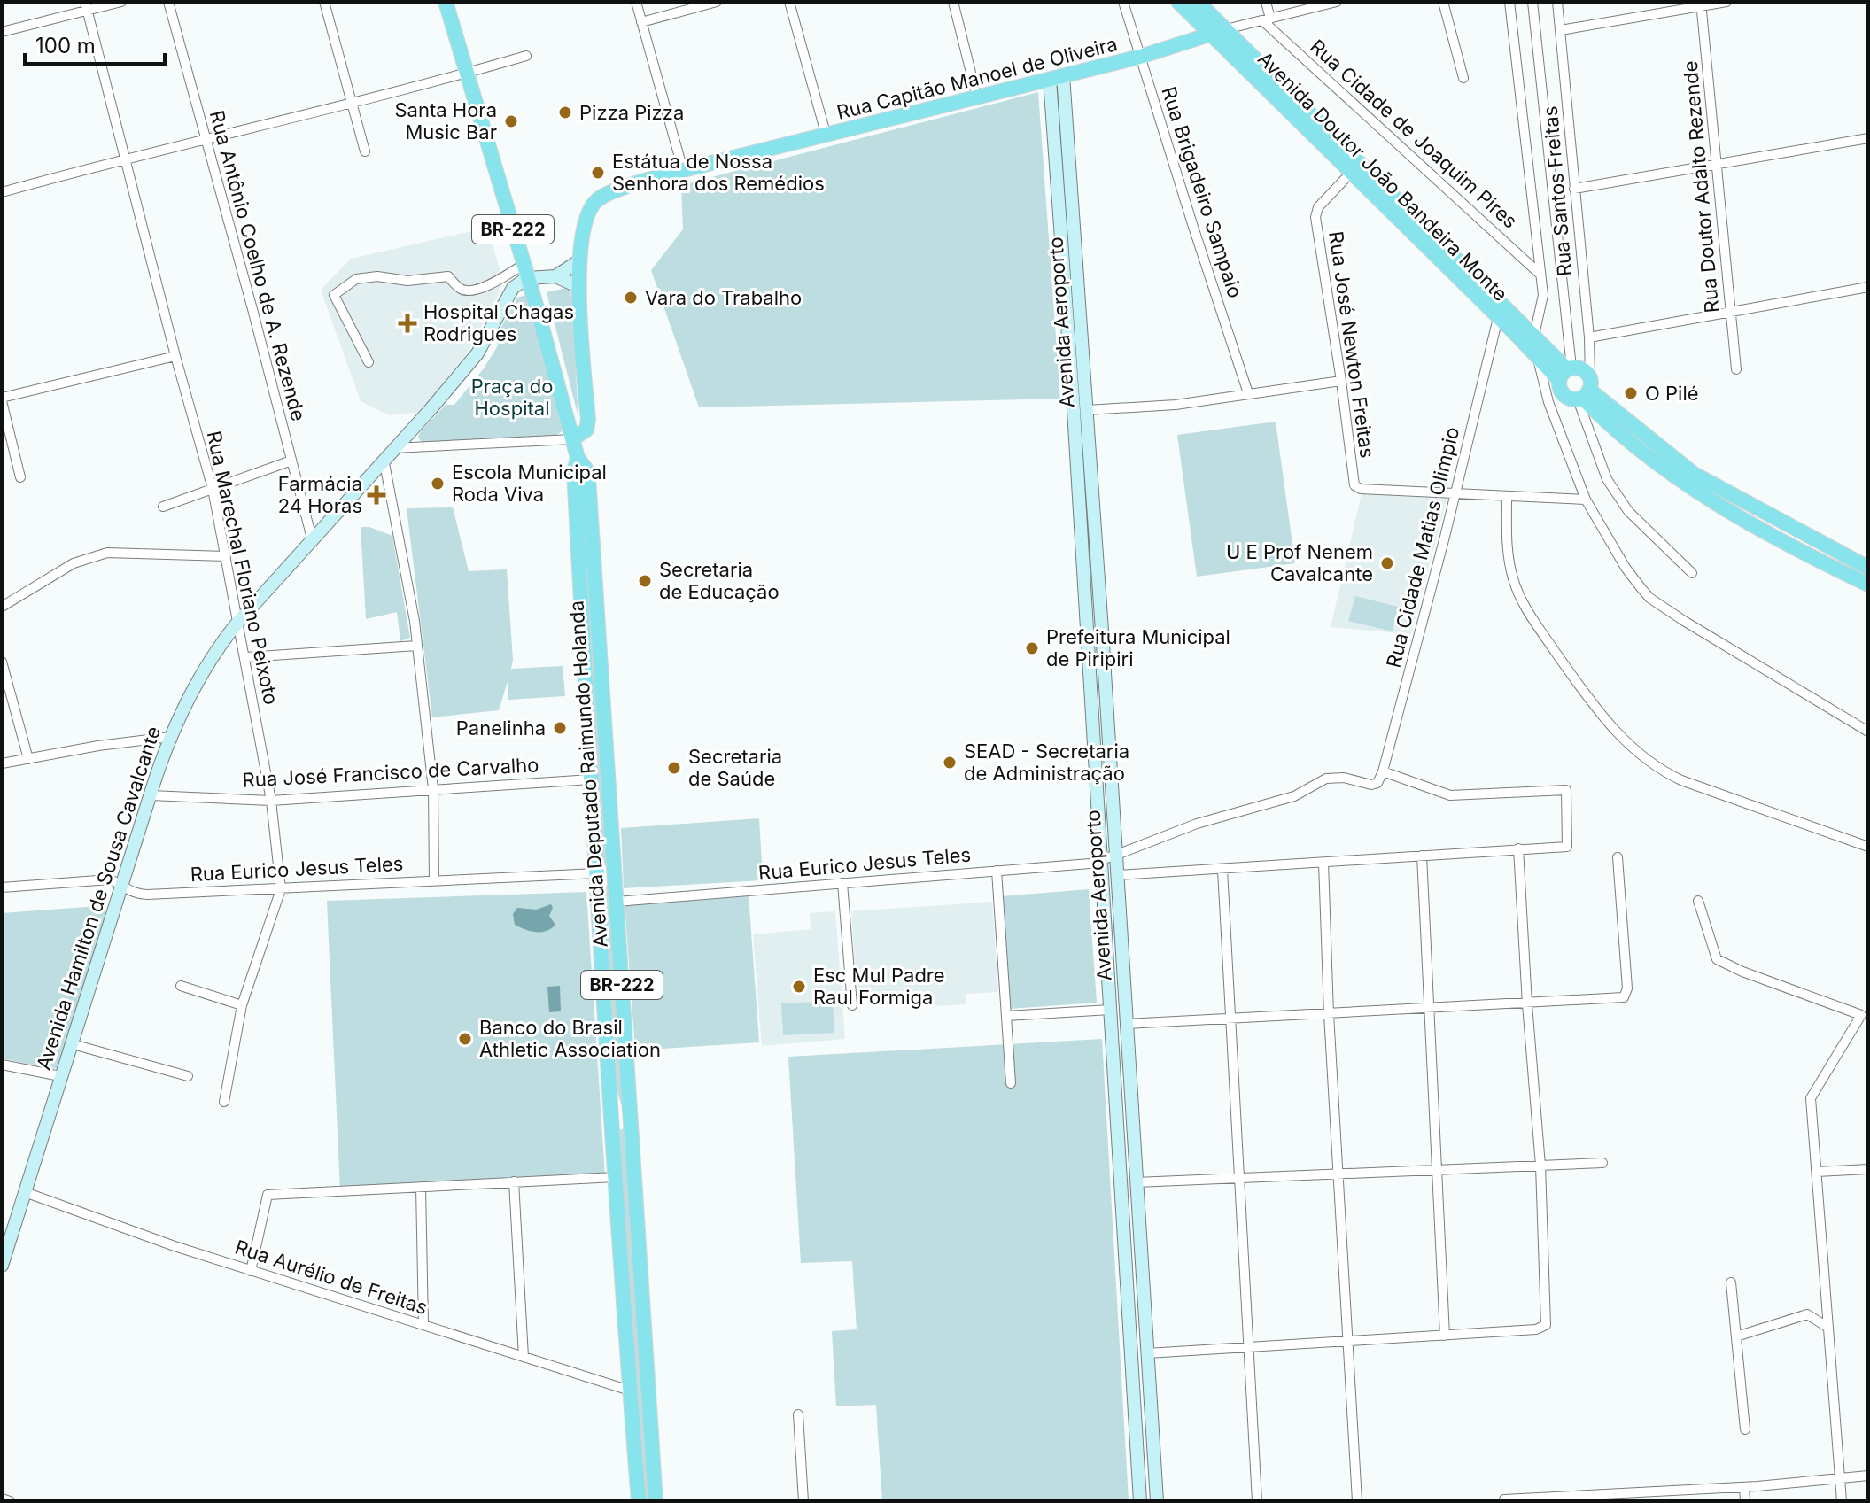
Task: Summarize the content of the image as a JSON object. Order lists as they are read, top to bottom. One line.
{"streets":{"main road":["Rua Capitão Manoel de Oliveira","Avenida Doutor João Bandeira Monte","BR-222","Avenida Deputado Raimundo Holanda"],"street":["Rua Cidade de Joaquim Pires","Rua Doutor Adalto Rezende","Rua Santos Freitas","Rua Brigadeiro Sampaio","Rua Antônio Coelho de A. Rezende","Avenida Aeroporto","Rua José Newton Freitas","Rua Cidade Matias Olimpio","Rua Marechal Floriano Peixoto","Rua José Francisco de Carvalho","Rua Eurico Jesus Teles","Avenida Hamilton de Sousa Cavalcante","Rua Aurélio de Freitas"]},"crossings":[["Rua Capitão Manoel de Oliveira","Rua Cidade de Joaquim Pires"],["Rua Capitão Manoel de Oliveira","Avenida Doutor João Bandeira Monte"],["Rua Capitão Manoel de Oliveira","Rua Brigadeiro Sampaio"],["Rua Capitão Manoel de Oliveira","Avenida Aeroporto"],["Avenida Doutor João Bandeira Monte","Rua José Newton Freitas"],["Avenida Doutor João Bandeira Monte","Rua Cidade Matias Olimpio"],["BR-222","Avenida Deputado Raimundo Holanda"],["BR-222","Avenida Hamilton de Sousa Cavalcante"],["Rua Antônio Coelho de A. Rezende","Avenida Hamilton de Sousa Cavalcante"],["Avenida Aeroporto","Rua Eurico Jesus Teles"],["Rua José Newton Freitas","Rua Cidade Matias Olimpio"],["Rua Cidade Matias Olimpio","Rua Eurico Jesus Teles"],["Rua Marechal Floriano Peixoto","Rua José Francisco de Carvalho"],["Rua Marechal Floriano Peixoto","Rua Eurico Jesus Teles"],["Rua Marechal Floriano Peixoto","Avenida Hamilton de Sousa Cavalcante"],["Rua José Francisco de Carvalho","Avenida Deputado Raimundo Holanda"],["Rua José Francisco de Carvalho","Avenida Hamilton de Sousa Cavalcante"],["Avenida Deputado Raimundo Holanda","Rua Eurico Jesus Teles"],["Avenida Deputado Raimundo Holanda","Rua Aurélio de Freitas"],["Rua Eurico Jesus Teles","Avenida Hamilton de Sousa Cavalcante"],["Avenida Hamilton de Sousa Cavalcante","Rua Aurélio de Freitas"]],"parks":["Praça do Hospital"],"places":{"other":["Pizza Pizza","Santa Hora Music Bar","Estátua de Nossa Senhora dos Remédios","Vara do Trabalho","O Pilé","Escola Municipal Roda Viva","U E Prof Nenem Cavalcante","Secretaria de Educação","Prefeitura Municipal de Piripiri","Panelinha","SEAD - Secretaria de Administração","Secretaria de Saúde","Esc Mul Padre Raul Formiga","Banco do Brasil Athletic Association"],"health":["Hospital Chagas Rodrigues","Farmácia 24 Horas"]},"scale_bar":"100 m"}
